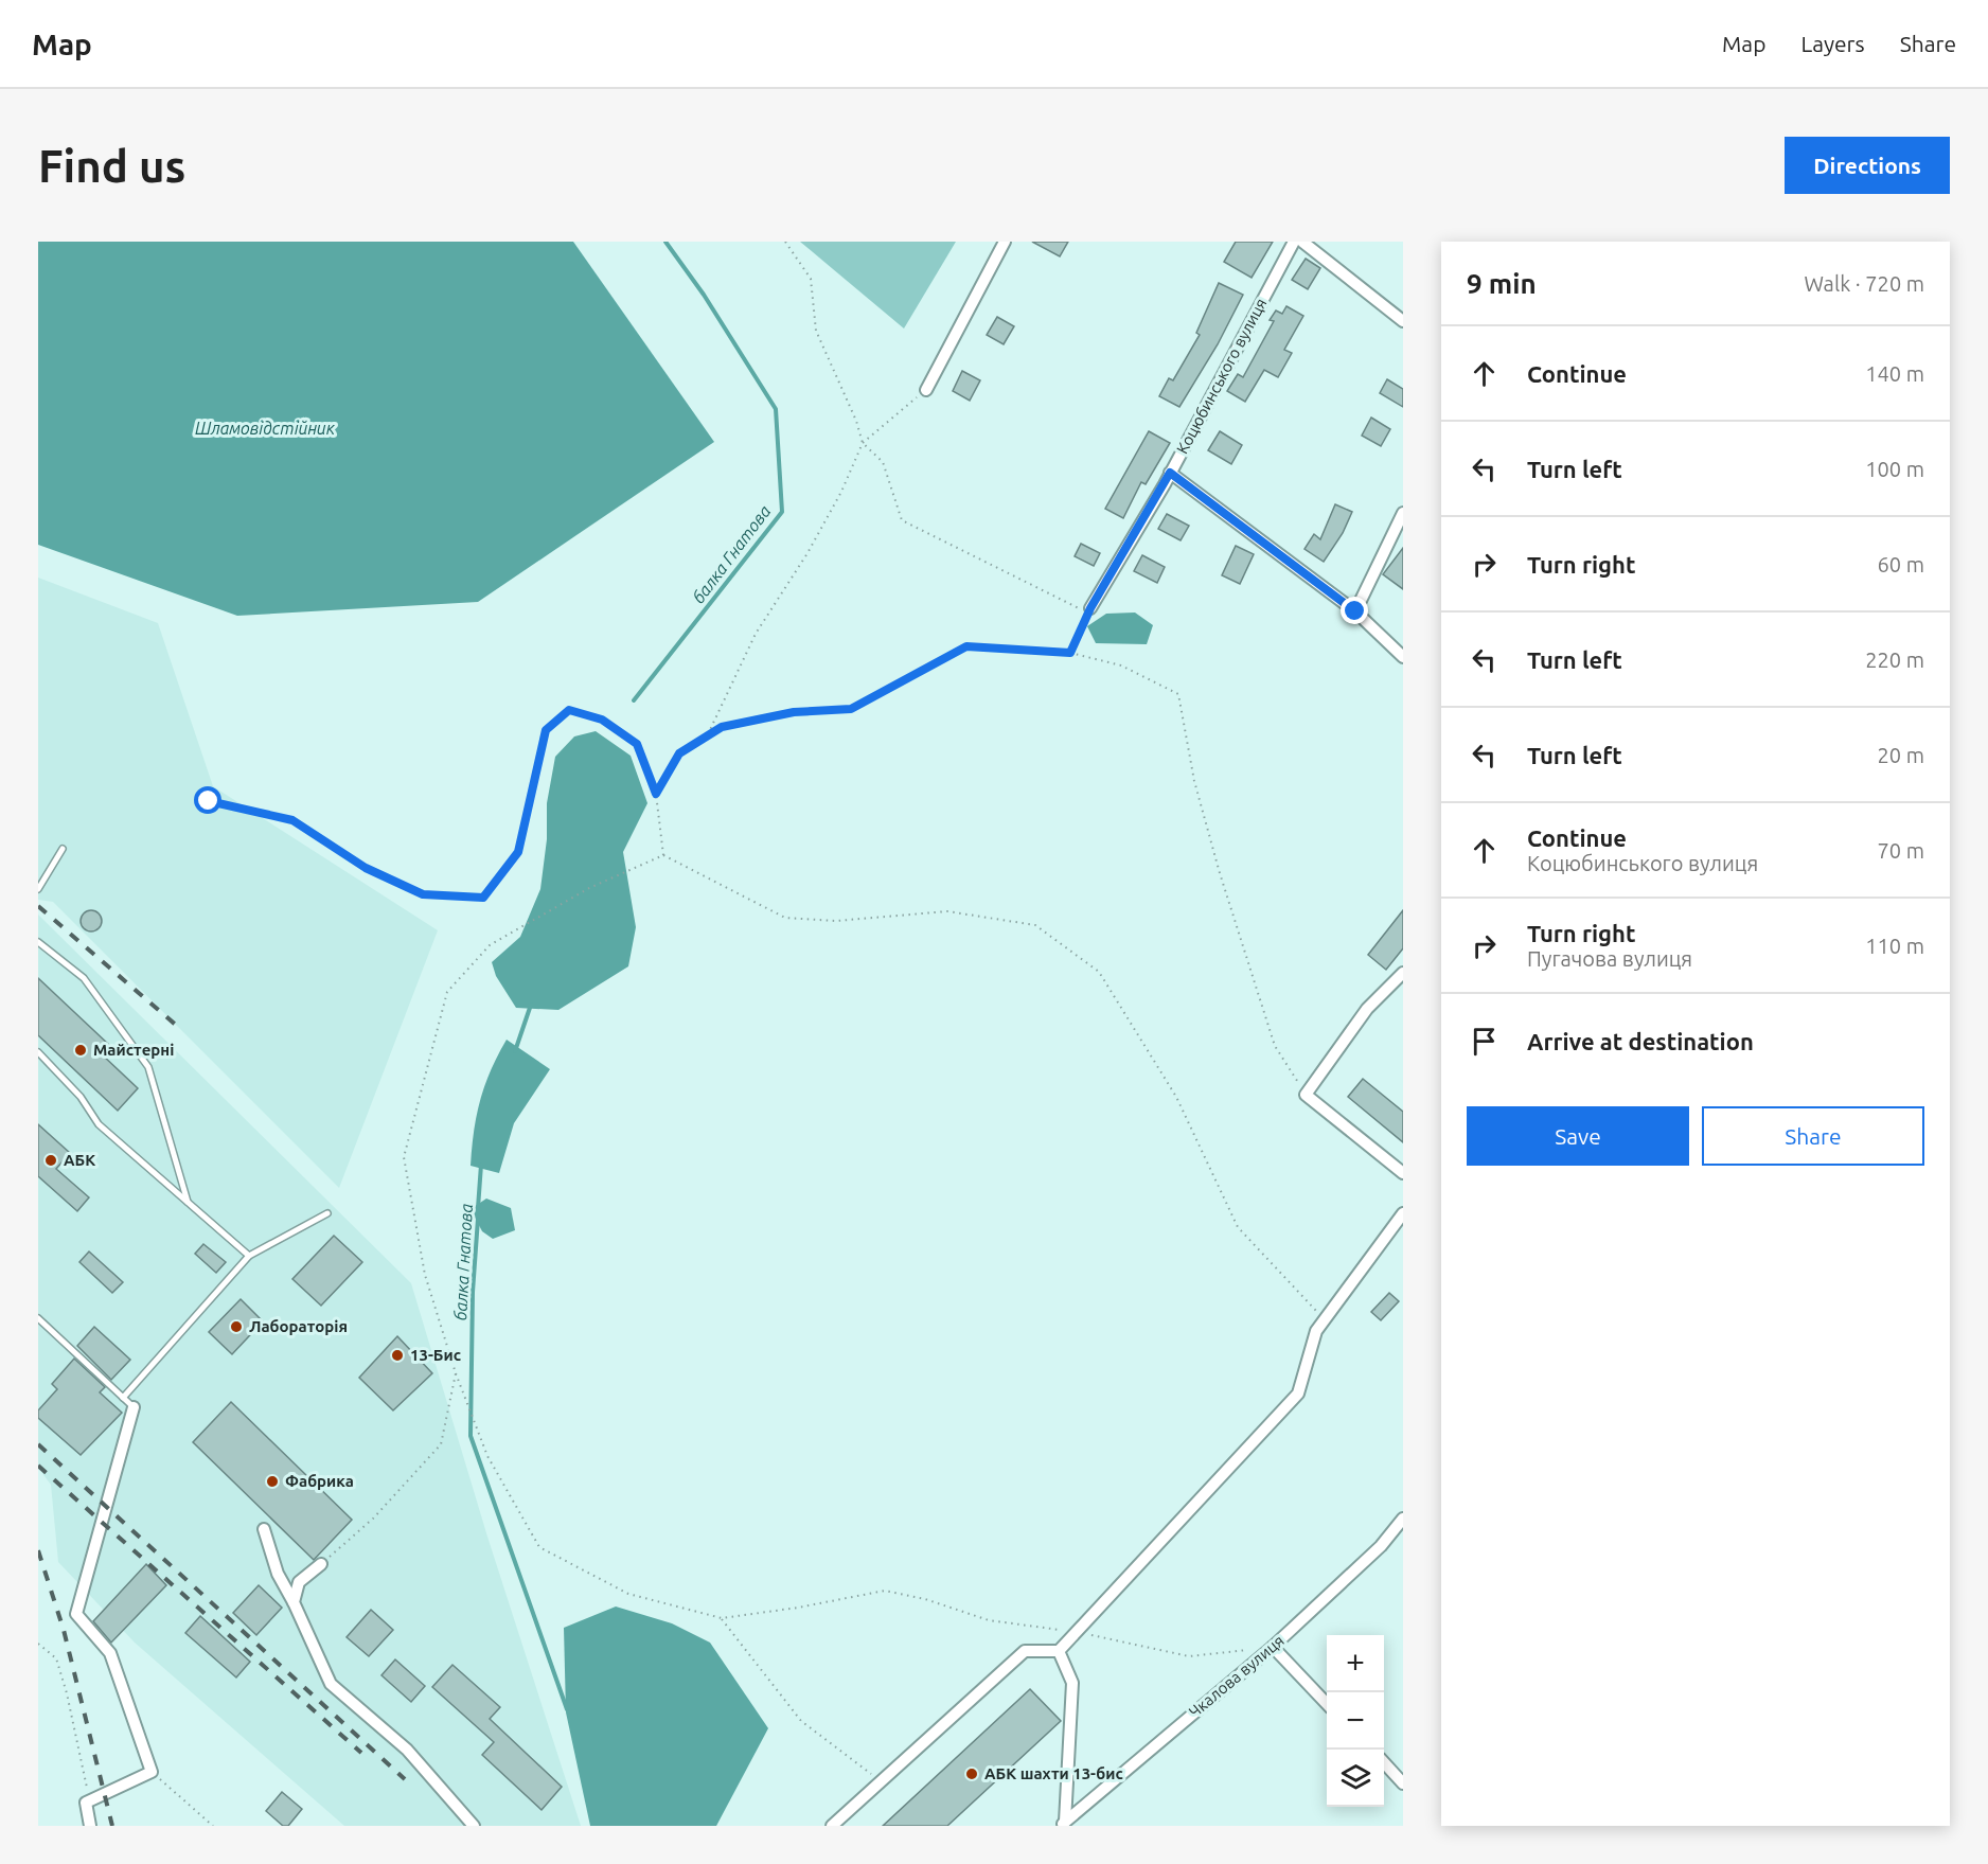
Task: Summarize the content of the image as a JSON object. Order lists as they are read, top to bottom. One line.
{"streets":{"street":["Коцюбинського вулиця","Чкалова вулиця"]},"water":["Шламовідстійник","балка Гнатова"],"places":["Майстерні","АБК","Лабораторія","13-Бис","Фабрика","АБК шахти 13-бис"],"page":{"header":"Map","nav":["Map","Layers","Share"],"buttons":["Directions",["Save","Share"]],"title":"Find us","heading":["9 min","Walk · 720 m"],"list":[["Continue","140 m"],["Turn left","100 m"],["Turn right","60 m"],["Turn left","220 m"],["Turn left","20 m"],["Continue","Коцюбинського вулиця","70 m"],["Turn right","Пугачова вулиця","110 m"],"Arrive at destination"],"map_buttons":["+","−"]}}
